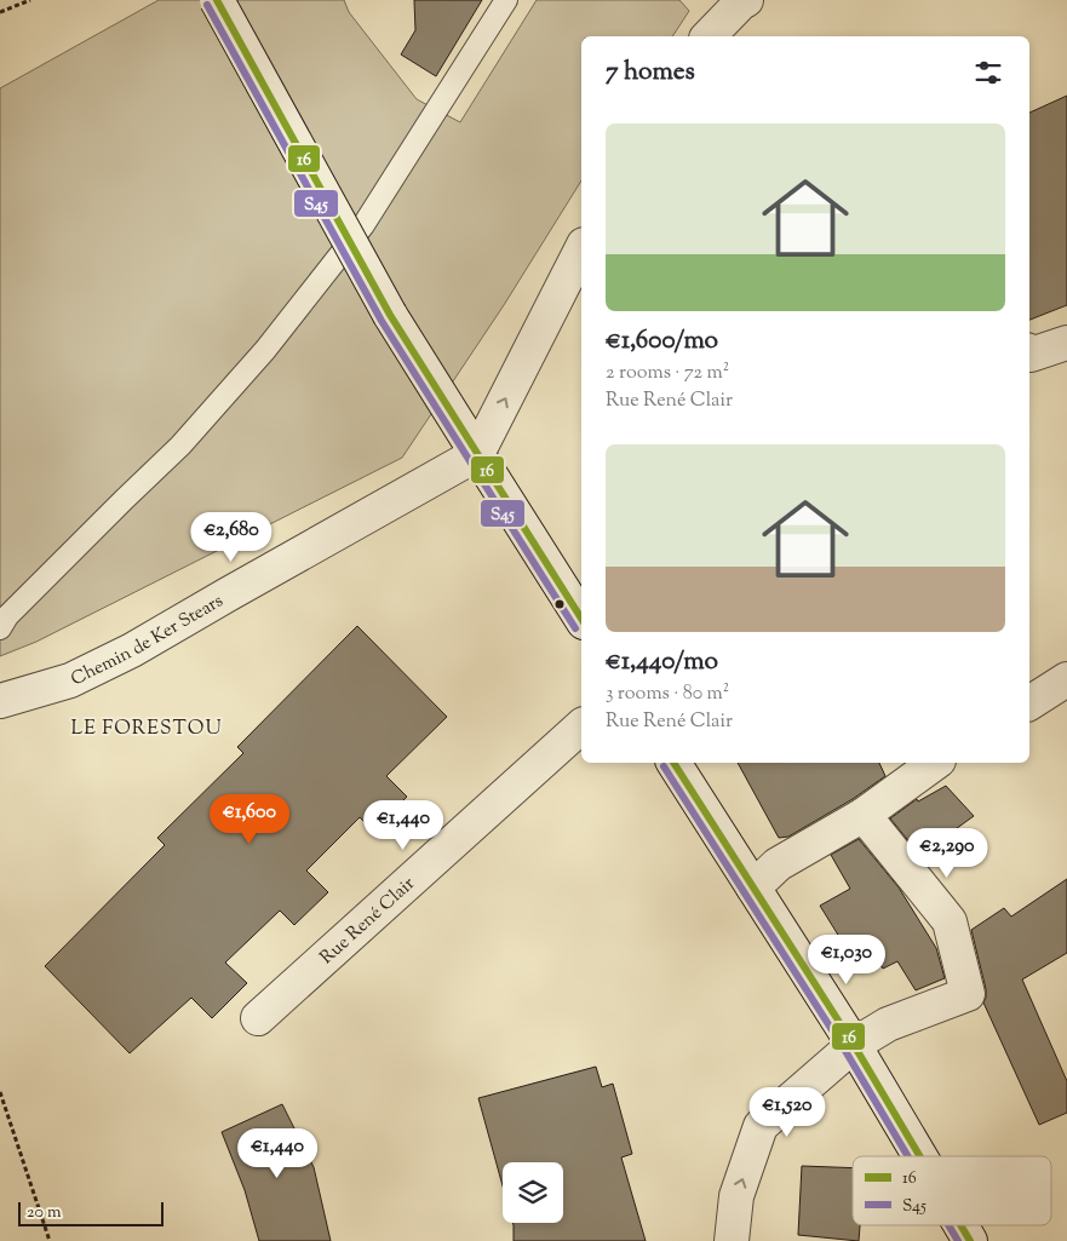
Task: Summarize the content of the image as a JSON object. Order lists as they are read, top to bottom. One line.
{"streets":{"street":["Chemin de Ker Stears","Rue René Clair"]},"districts":["LE FORESTOU"],"lines":["transit line 16","transit line S45"],"legend":["16","S45"],"scale_bar":"20 m","page":{"heading":"7 homes","list":[{"name":"€1,600/mo","note":"2 rooms · 72 m² · Rue René Clair"},{"name":"€1,440/mo","note":"3 rooms · 80 m² · Rue René Clair"}],"price":["€2,680","€1,600","€1,440","€2,290","€1,030","€1,520","€1,440"],"scale":"20 m"}}
